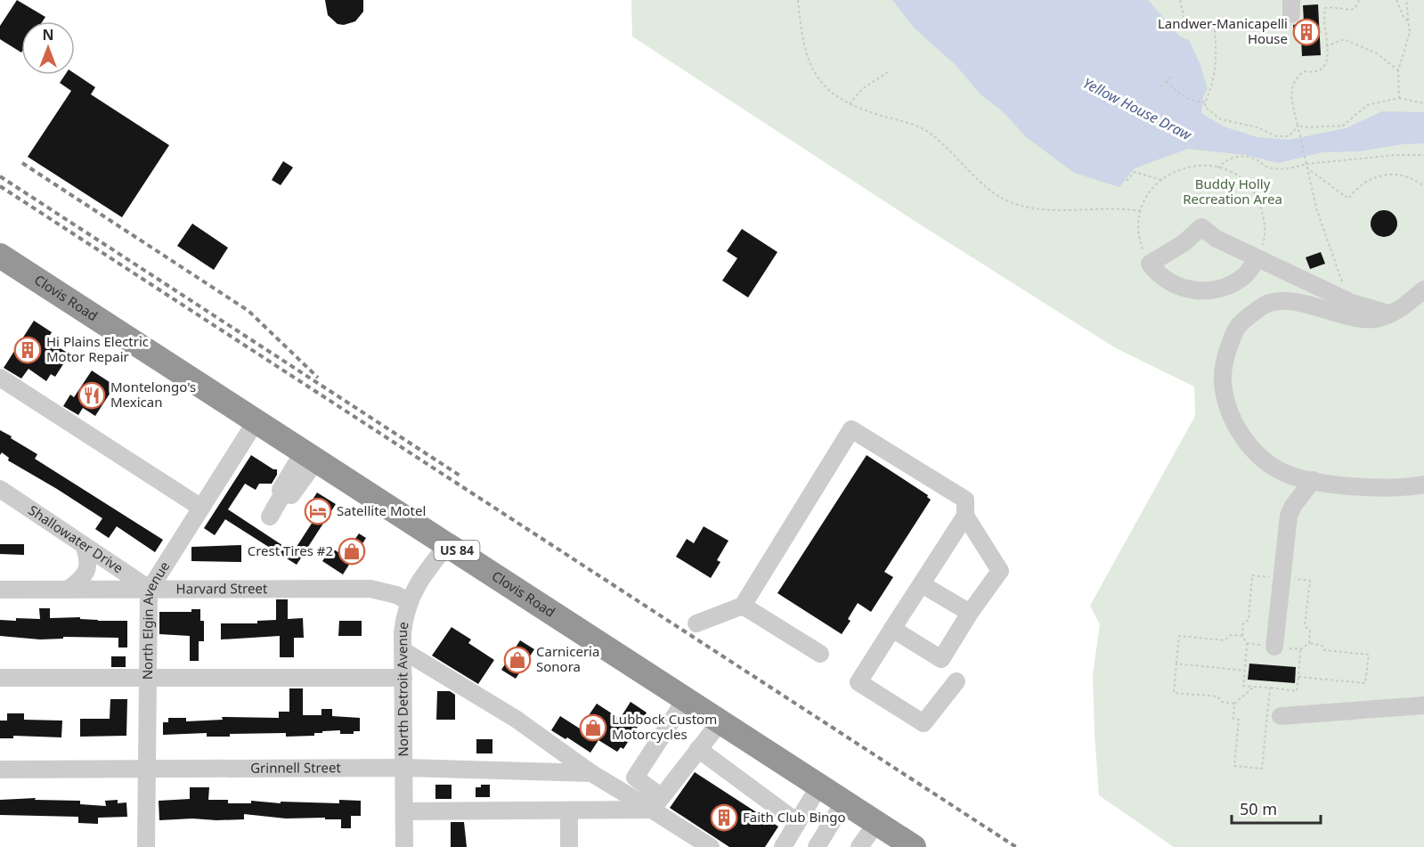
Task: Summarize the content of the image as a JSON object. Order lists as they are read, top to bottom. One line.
{"streets":{"highway":["Clovis Road","US 84"],"street":["Shallowater Drive","Harvard Street","North Elgin Avenue","North Detroit Avenue","Grinnell Street"]},"crossings":[["Clovis Road","North Elgin Avenue"],["Clovis Road","North Detroit Avenue"],["Shallowater Drive","Harvard Street"],["Shallowater Drive","North Elgin Avenue"],["Harvard Street","North Elgin Avenue"],["Harvard Street","North Detroit Avenue"],["North Elgin Avenue","Grinnell Street"],["North Detroit Avenue","Grinnell Street"]],"water":["Yellow House Draw"],"parks":["Buddy Holly Recreation Area"],"places":{"building":["Landwer-Manicapelli House","Hi Plains Electric Motor Repair","Faith Club Bingo"],"restaurant":["Montelongo's Mexican"],"hotel":["Satellite Motel"],"shop":["Crest Tires #2","Carniceria Sonora","Lubbock Custom Motorcycles"]},"scale_bar":"50 m","north":"top"}
